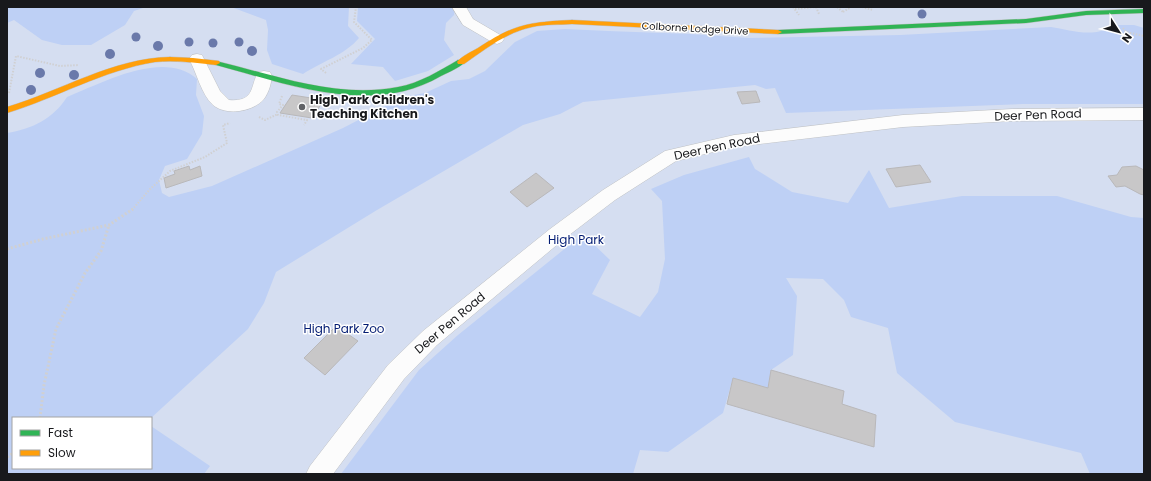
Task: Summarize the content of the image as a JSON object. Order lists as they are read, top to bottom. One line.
{"streets":{"street":["Colborne Lodge Drive","Deer Pen Road"]},"parks":["High Park","High Park Zoo"],"places":["High Park Children's Teaching Kitchen"],"legend":["Fast","Slow"],"north":"bottom right"}
